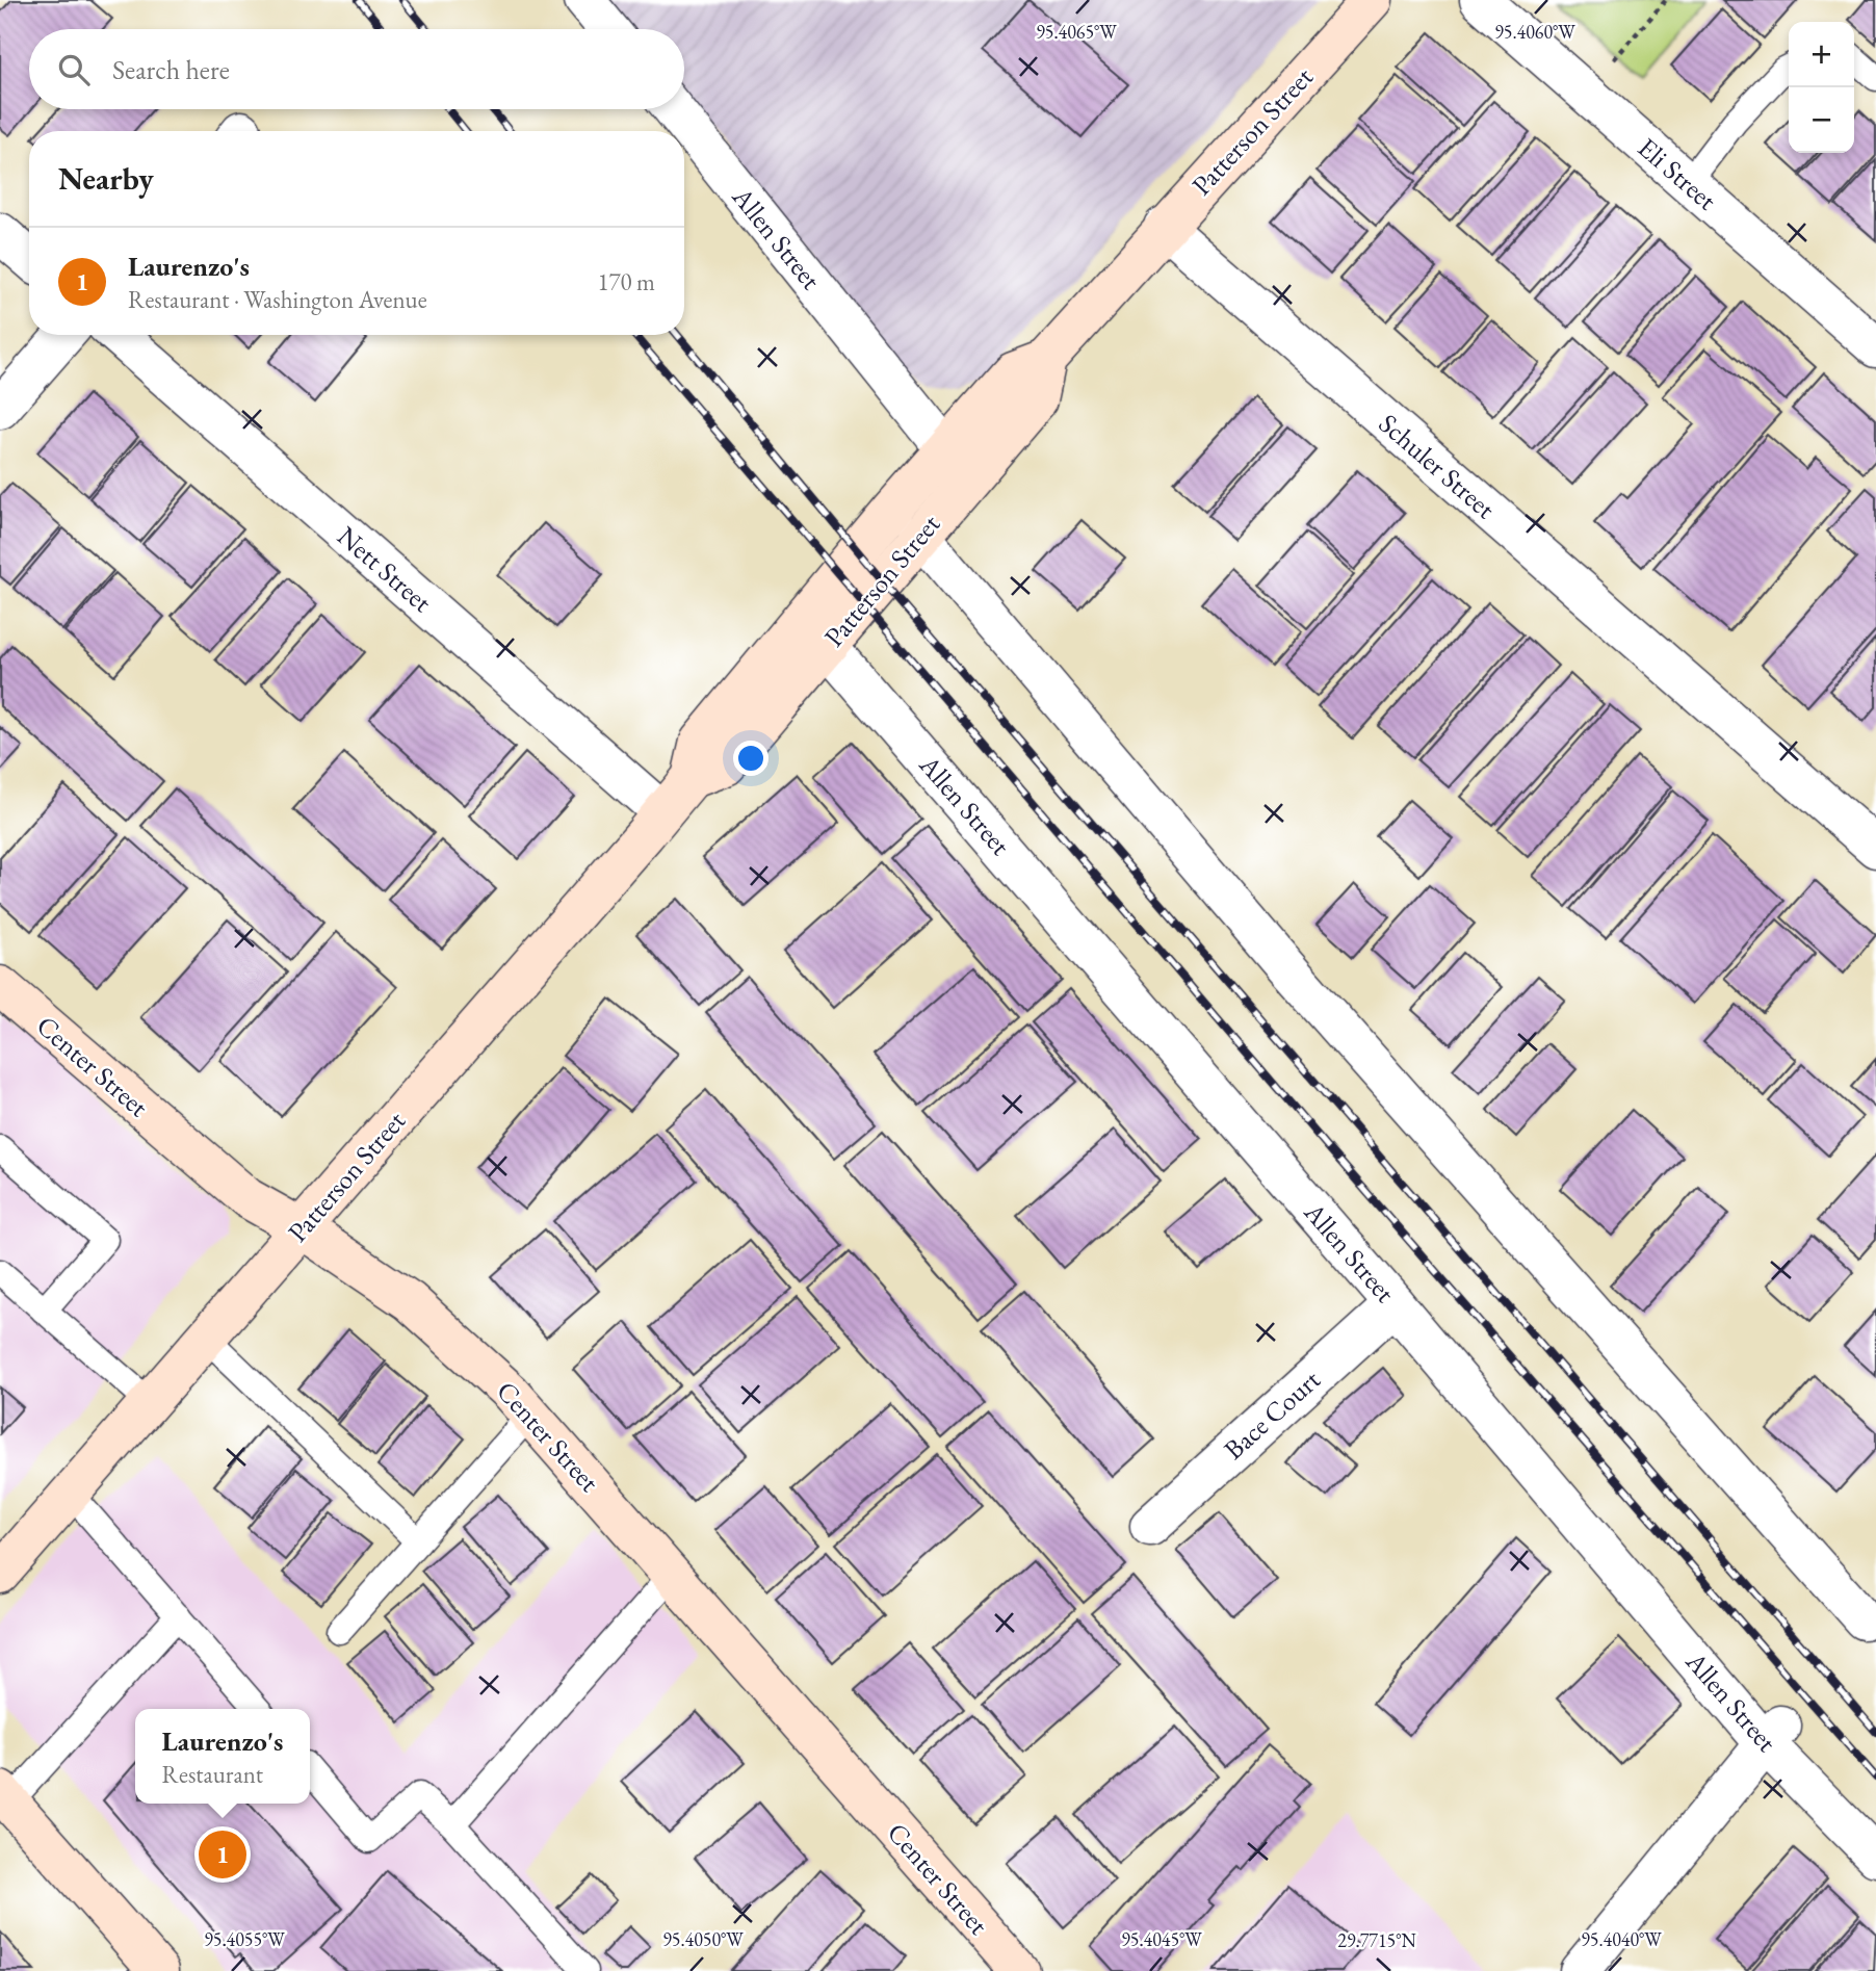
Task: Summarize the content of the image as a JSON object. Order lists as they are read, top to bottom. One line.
{"streets":{"street":["Patterson Street","Eli Street","Allen Street","Schuler Street","Nett Street","Center Street","Bace Court"]},"crossings":[["Patterson Street","Allen Street"],["Patterson Street","Schuler Street"],["Patterson Street","Nett Street"],["Patterson Street","Center Street"],["Allen Street","Bace Court"]],"page":{"map_buttons":["+","−"],"search":"Search here","heading":"Nearby","list":[{"mark":"1","name":"Laurenzo's","note":"Restaurant · Washington Avenue","value":"170 m"}],"popup":["Laurenzo's","Restaurant"],"pins":"1"},"coordinates":["95.4065°W","95.4060°W","95.4055°W","95.4050°W","95.4045°W","95.4040°W","29.7715°N"]}
